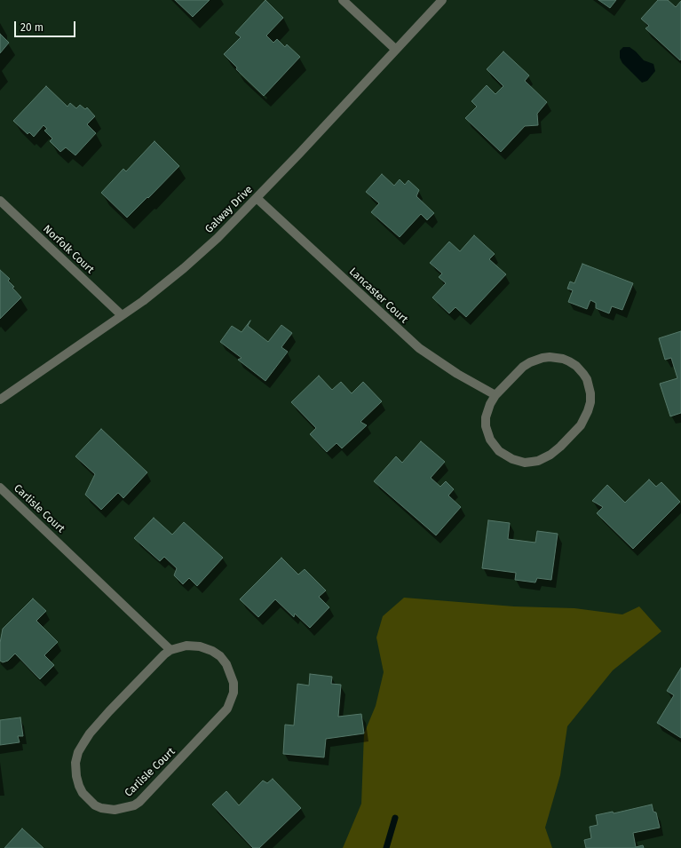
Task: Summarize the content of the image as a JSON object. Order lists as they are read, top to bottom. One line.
{"streets":{"street":["Galway Drive","Norfolk Court","Lancaster Court","Carlisle Court"]},"crossings":[["Galway Drive","Norfolk Court"],["Galway Drive","Lancaster Court"]],"scale_bar":"20 m"}
